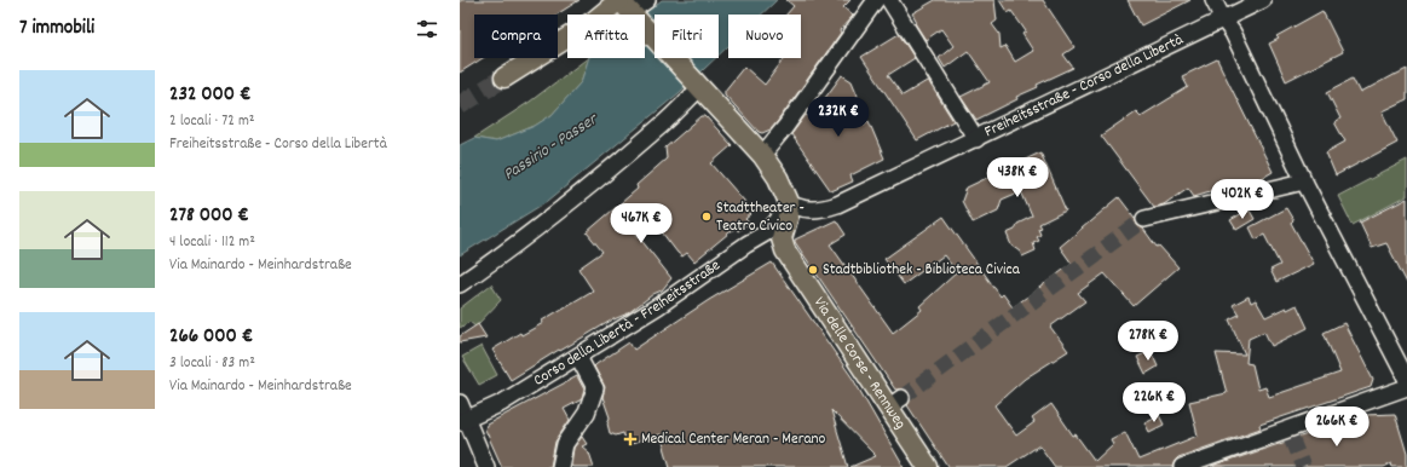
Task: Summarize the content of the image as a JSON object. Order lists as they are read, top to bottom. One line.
{"streets":{"main road":["Via delle Corse - Rennweg"],"street":["Freiheitsstraße - Corso della Libertà","Corso della Libertà - Freiheitsstraße"]},"crossings":[["Freiheitsstraße - Corso della Libertà","Corso della Libertà - Freiheitsstraße"],["Freiheitsstraße - Corso della Libertà","Via delle Corse - Rennweg"],["Corso della Libertà - Freiheitsstraße","Via delle Corse - Rennweg"]],"water":["Passirio - Passer"],"places":{"other":["Stadttheater - Teatro Civico","Stadtbibliothek - Biblioteca Civica"],"health":["Medical Center Meran - Merano"]},"page":{"heading":"7 immobili","chip":["Compra","Affitta","Filtri","Nuovo"],"list":[{"name":"232 000 €","note":"2 locali · 72 m² · Freiheitsstraße - Corso della Libertà"},{"name":"278 000 €","note":"4 locali · 112 m² · Via Mainardo - Meinhardstraße"},{"name":"266 000 €","note":"3 locali · 83 m² · Via Mainardo - Meinhardstraße"}],"price":["232K €","438K €","402K €","467K €","278K €","226K €","266K €"]}}
